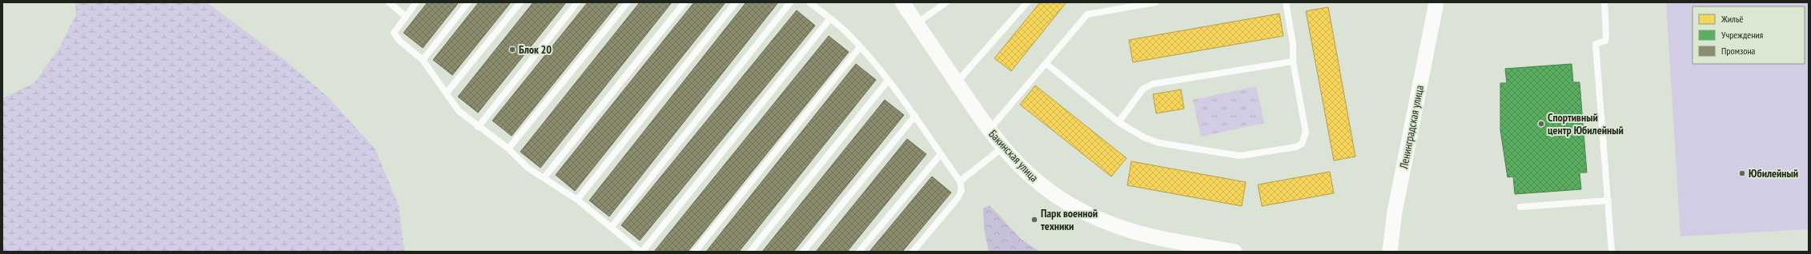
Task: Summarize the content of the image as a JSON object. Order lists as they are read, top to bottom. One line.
{"streets":{"street":["Ленинградская улица","Бакинская улица"]},"places":["Блок 20","Спортивный центр Юбилейный","Юбилейный","Парк военной техники"],"legend":["Жильё","Учреждения","Промзона"]}
